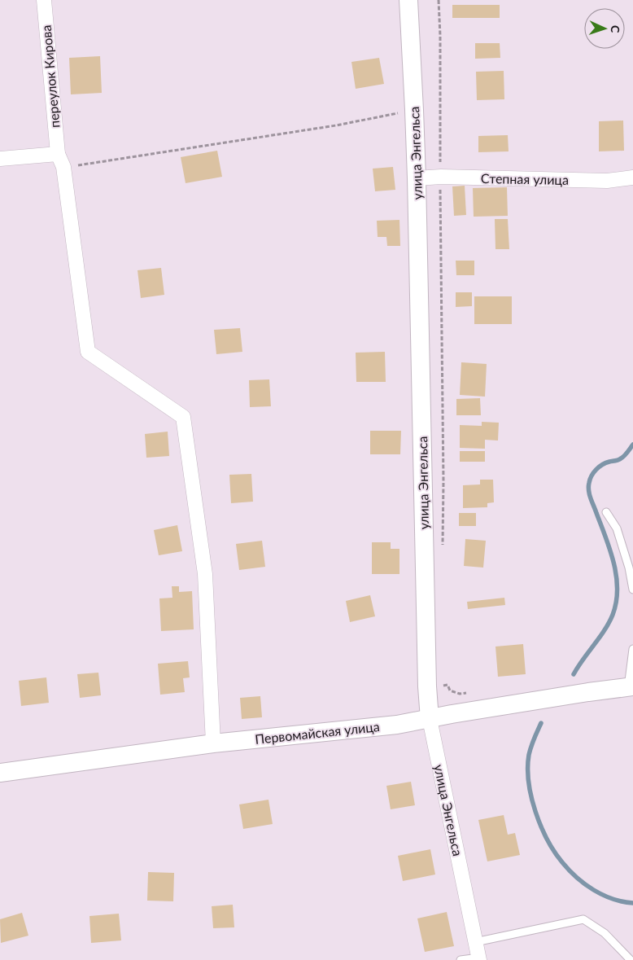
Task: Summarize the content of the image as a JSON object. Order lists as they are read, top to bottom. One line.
{"streets":{"street":["переулок Кирова","улица Энгельса","Степная улица","Первомайская улица"]},"crossings":[["переулок Кирова","Первомайская улица"],["улица Энгельса","Степная улица"],["улица Энгельса","Первомайская улица"]],"north":"right"}
